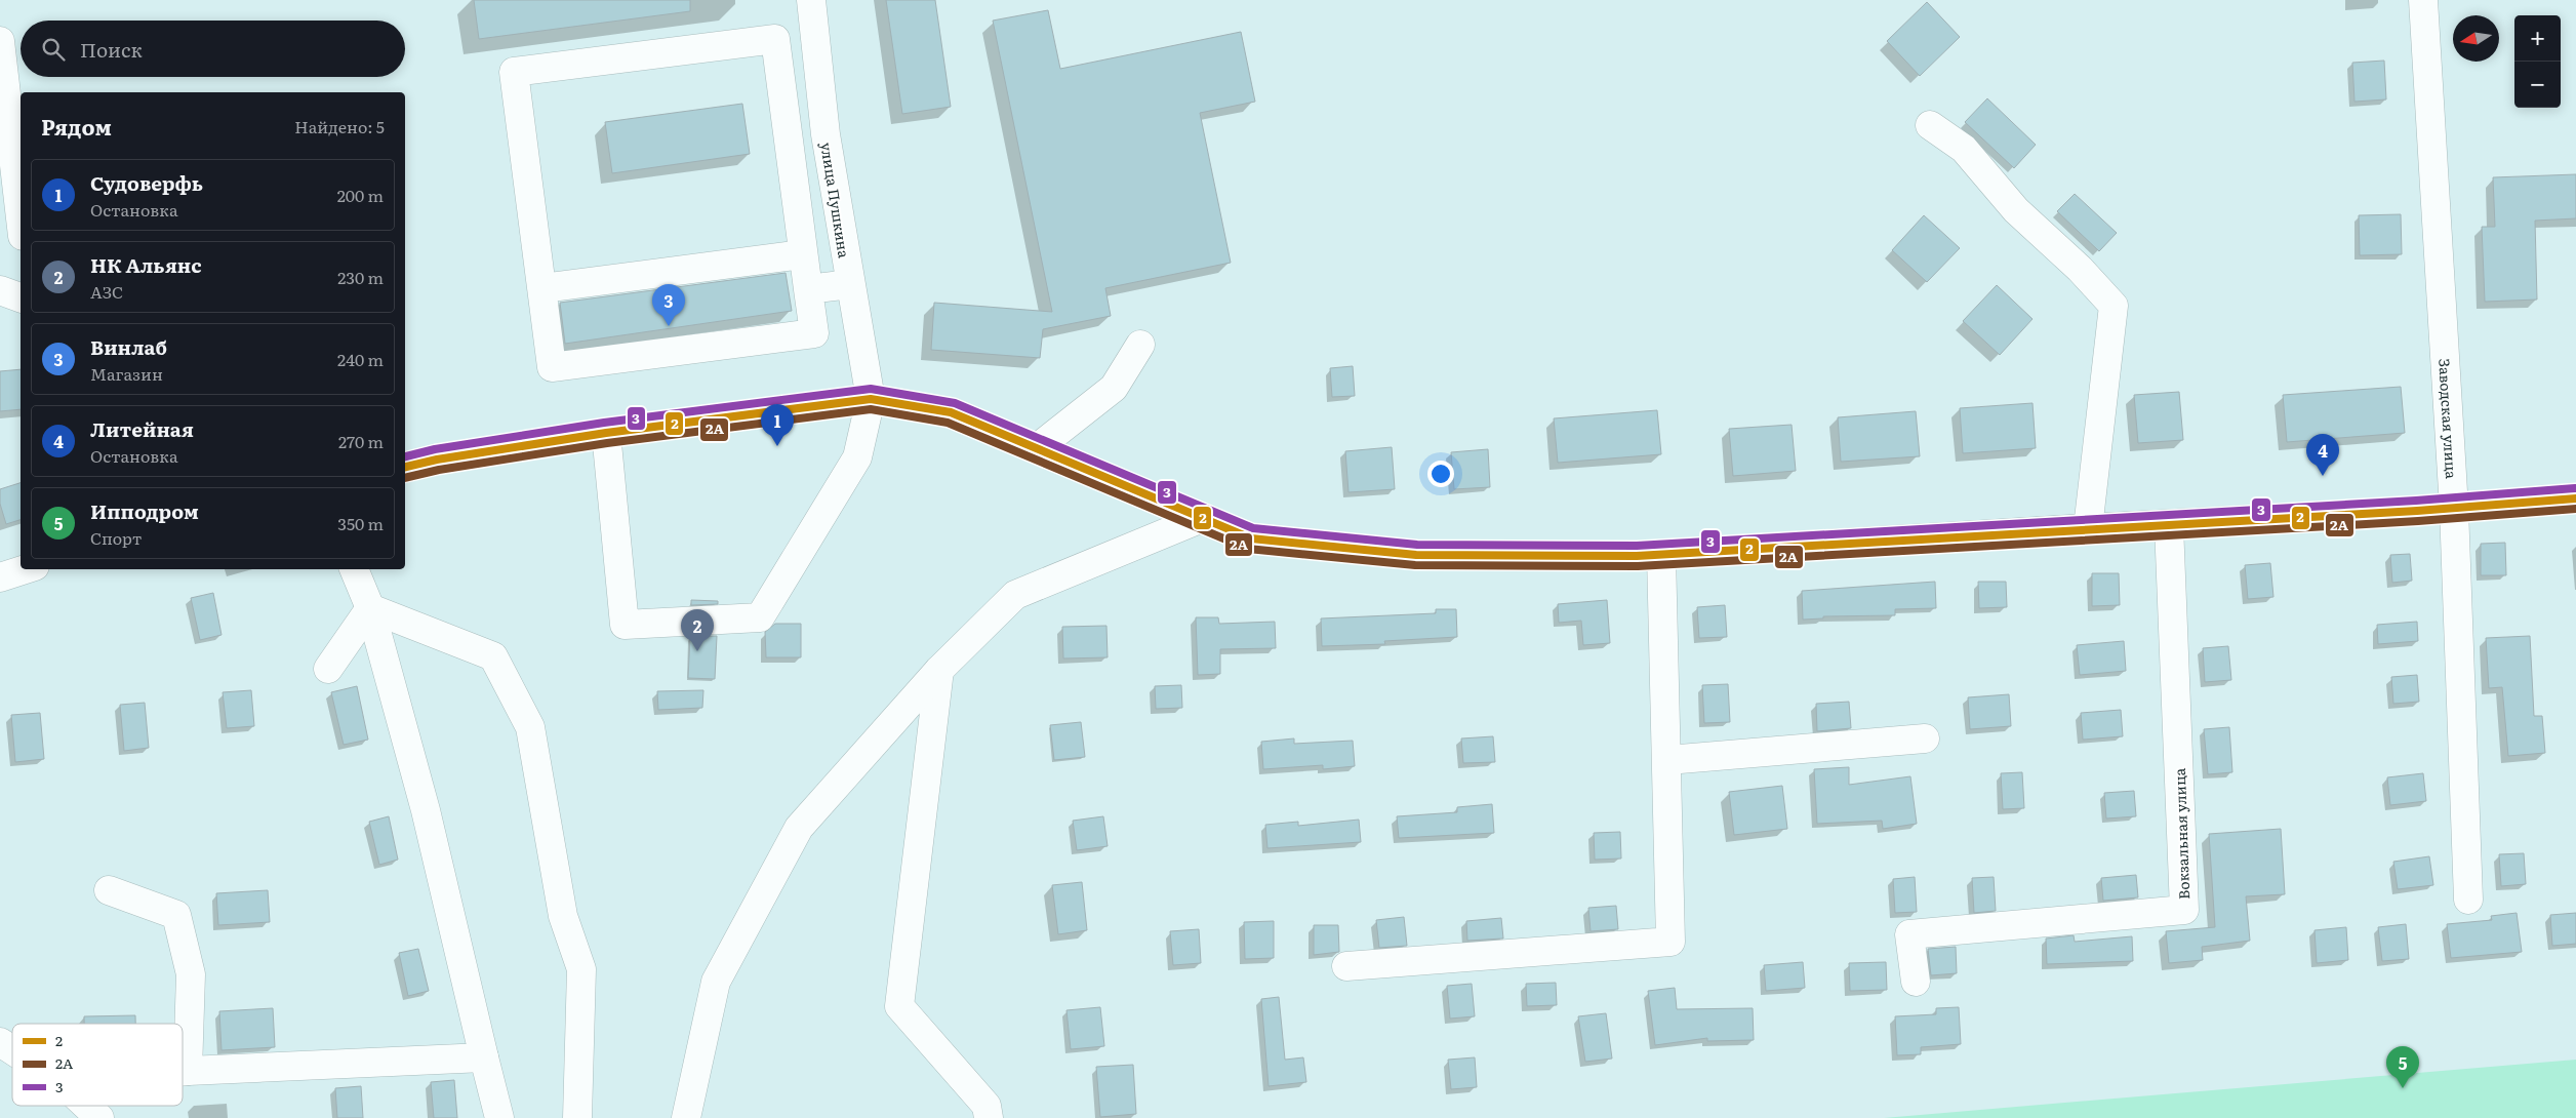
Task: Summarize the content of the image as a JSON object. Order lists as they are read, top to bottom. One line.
{"streets":{"street":["улица Пушкина","Заводская улица","Вокзальная улица"]},"lines":["transit line 3","transit line 2","transit line 2А"],"legend":["2","2А","3"],"north":"left","page":{"map_buttons":["+","−"],"search":"Поиск","heading":["Рядом","Найдено: 5"],"list":[{"mark":"1","name":"Судоверфь","note":"Остановка","value":"200 m"},{"mark":"2","name":"НК Альянс","note":"АЗС","value":"230 m"},{"mark":"3","name":"Винлаб","note":"Магазин","value":"240 m"},{"mark":"4","name":"Литейная","note":"Остановка","value":"270 m"},{"mark":"5","name":"Ипподром","note":"Спорт","value":"350 m"}],"pins":["3","1","4","2","5"]}}
